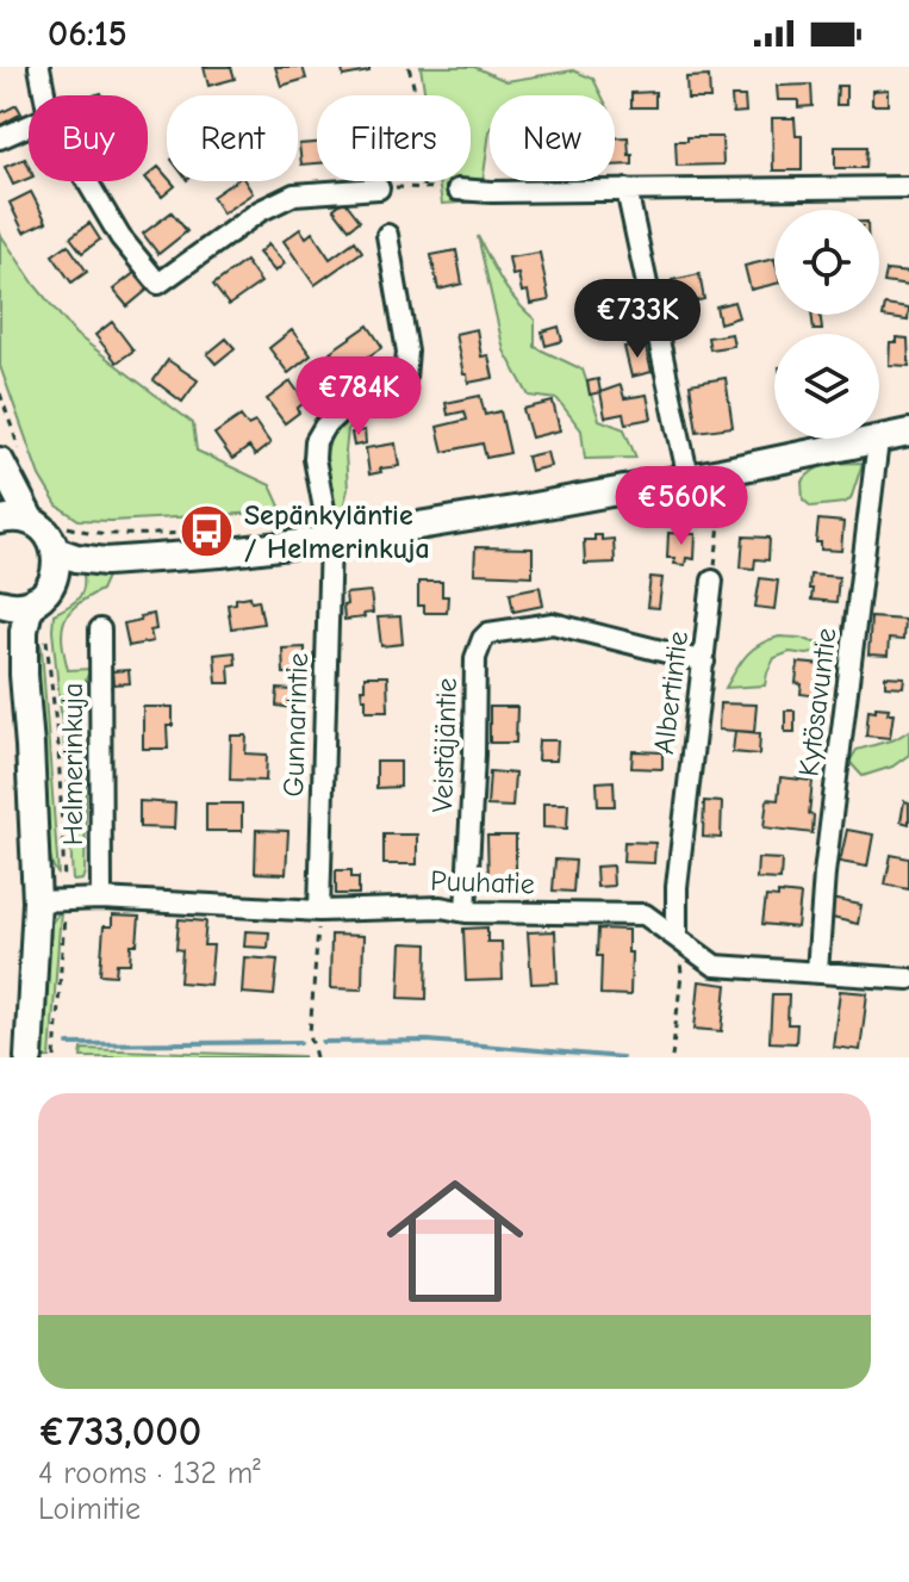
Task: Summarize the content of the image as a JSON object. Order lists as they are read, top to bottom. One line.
{"streets":{"street":["Albertintie","Kytösavuntie","Gunnarintie","Veistäjäntie","Helmerinkuja","Puuhatie"]},"crossings":[["Albertintie","Veistäjäntie"],["Albertintie","Puuhatie"],["Kytösavuntie","Puuhatie"],["Gunnarintie","Puuhatie"],["Veistäjäntie","Puuhatie"],["Helmerinkuja","Puuhatie"]],"places":{"bus stop":["Sepänkyläntie / Helmerinkuja"]},"page":{"status":"06:15","chip":["Buy","Rent","Filters","New"],"price":["€733K","€784K","€560K"],"list":[{"name":"€733,000","note":"4 rooms · 132 m² · Loimitie"}]}}
